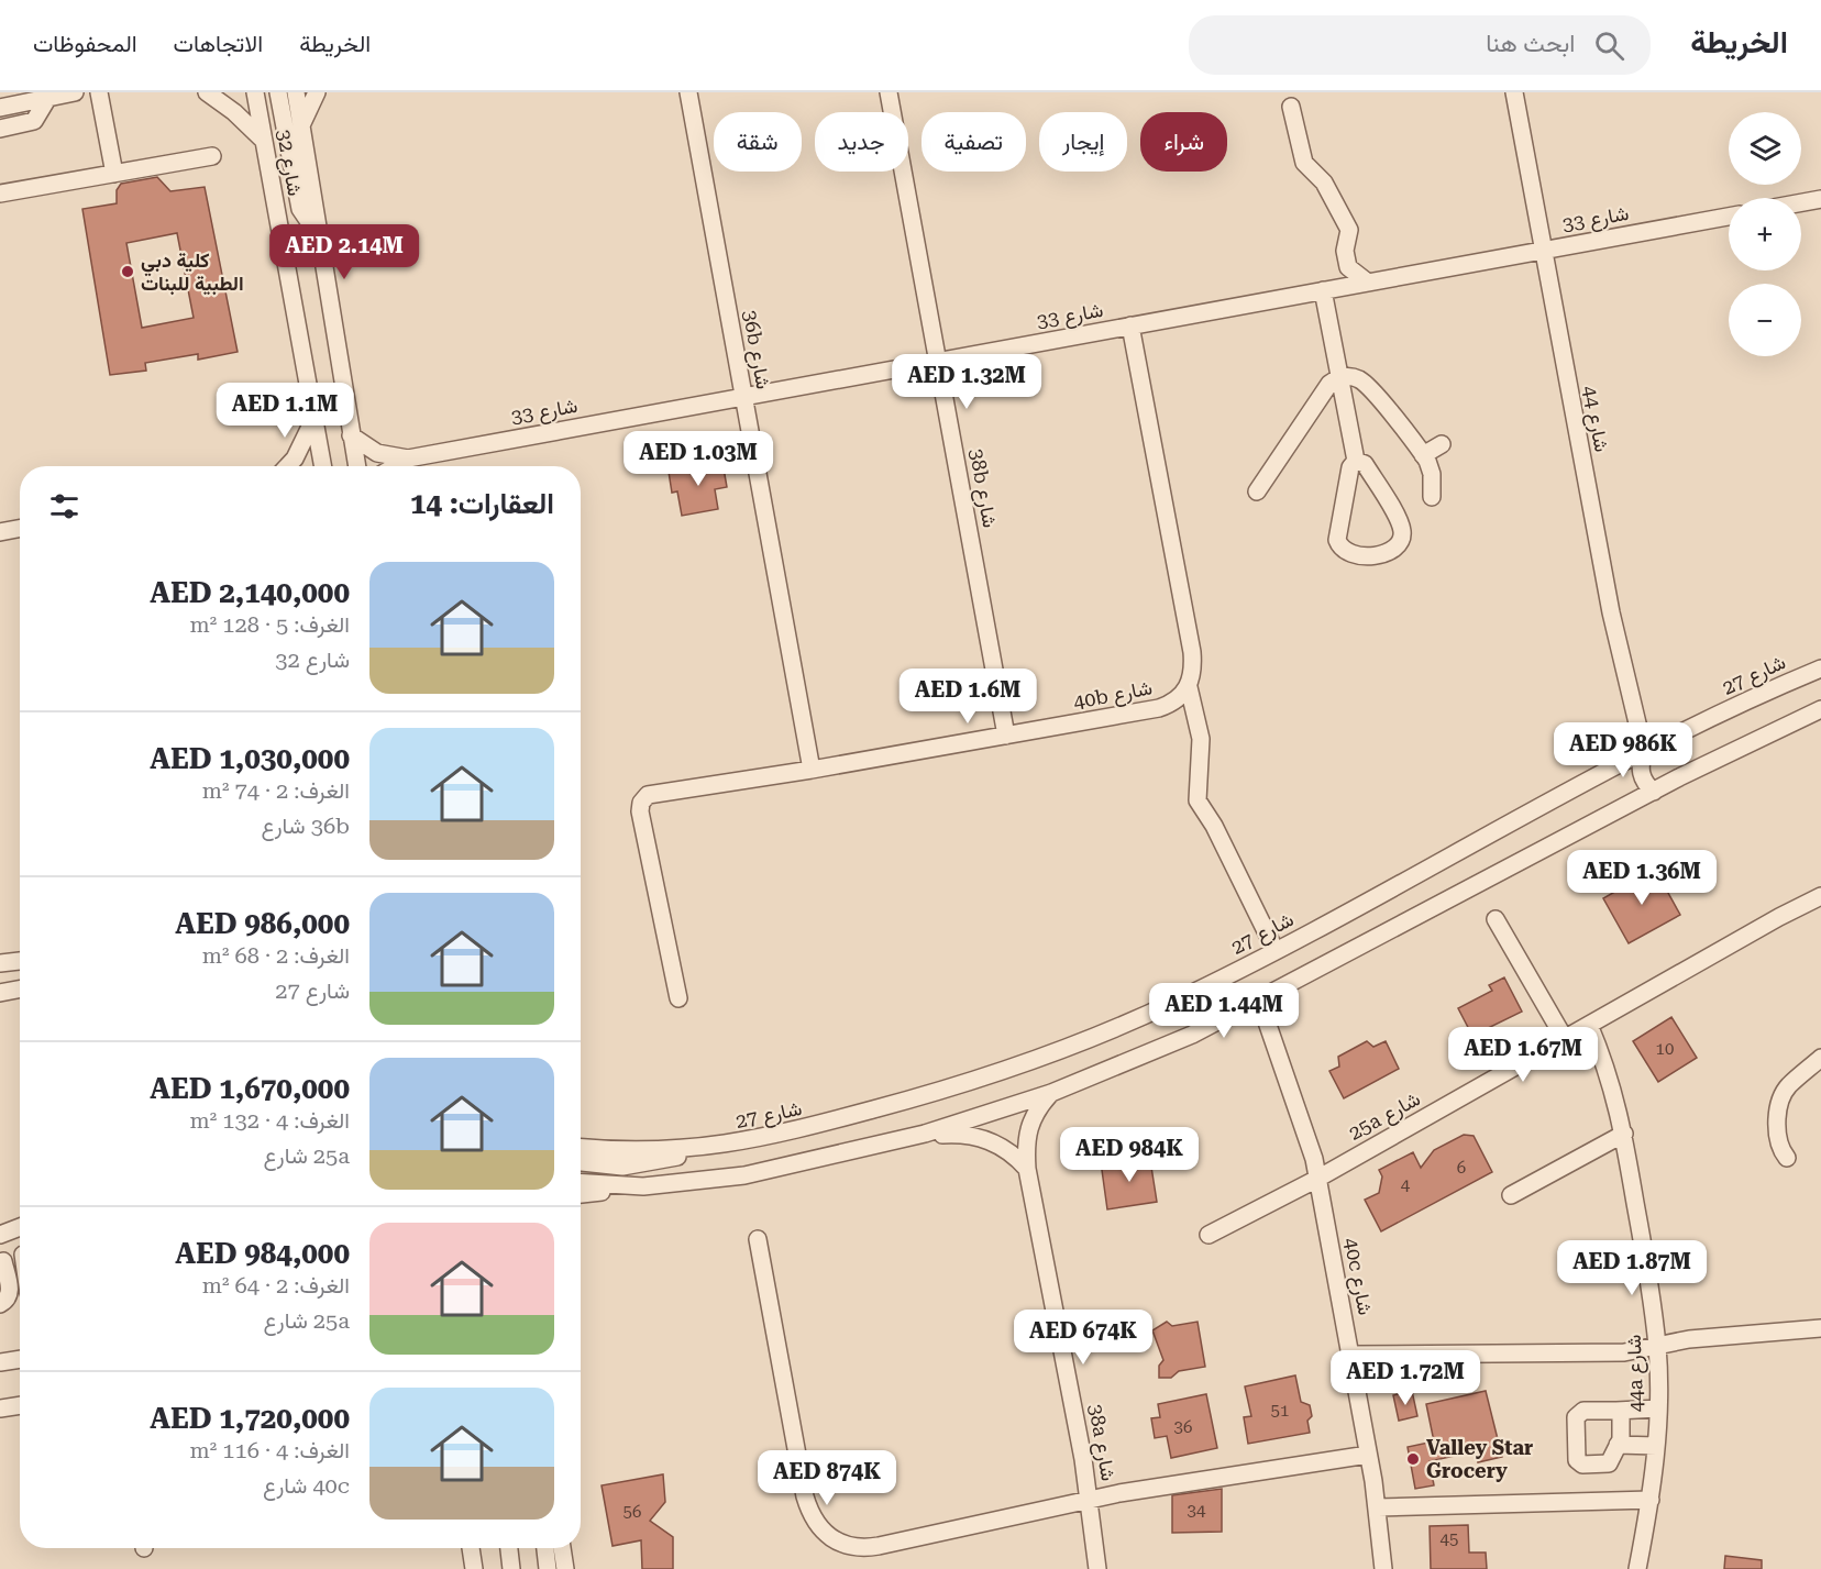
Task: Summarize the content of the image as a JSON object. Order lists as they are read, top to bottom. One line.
{"streets":{"street":["شارع 32","شارع 33","36b شارع","شارع 44","38b شارع","شارع 27","40b شارع","25a شارع","40c شارع","44a شارع","38a شارع"]},"crossings":[["شارع 32","شارع 33"],["شارع 33","36b شارع"],["شارع 33","شارع 44"],["شارع 33","38b شارع"],["36b شارع","40b شارع"],["شارع 44","شارع 27"],["38b شارع","40b شارع"],["25a شارع","40c شارع"],["25a شارع","44a شارع"]],"places":["كلية دبي الطبية للبنات","Valley Star Grocery"],"house_numbers":["10","6","4","51","36","34","56","45"],"page":{"header":"الخريطة","search":"ابحث هنا","nav":["الخريطة","الاتجاهات","المحفوظات"],"map_buttons":["+","−"],"chip":["شراء","إيجار","تصفية","جديد","شقة"],"price":["AED 2.14M","AED 1.32M","AED 1.1M","AED 1.03M","AED 1.6M","AED 986K","AED 1.36M","AED 1.44M","AED 1.67M","AED 984K","AED 1.87M","AED 674K","AED 1.72M","AED 874K"],"heading":"العقارات: 14","list":[{"name":"AED 2,140,000","note":"الغرف: 5 · 128 m² · شارع 32"},{"name":"AED 1,030,000","note":"الغرف: 2 · 74 m² · 36b شارع"},{"name":"AED 986,000","note":"الغرف: 2 · 68 m² · شارع 27"},{"name":"AED 1,670,000","note":"الغرف: 4 · 132 m² · 25a شارع"},{"name":"AED 984,000","note":"الغرف: 2 · 64 m² · 25a شارع"},{"name":"AED 1,720,000","note":"الغرف: 4 · 116 m² · 40c شارع"}]}}
